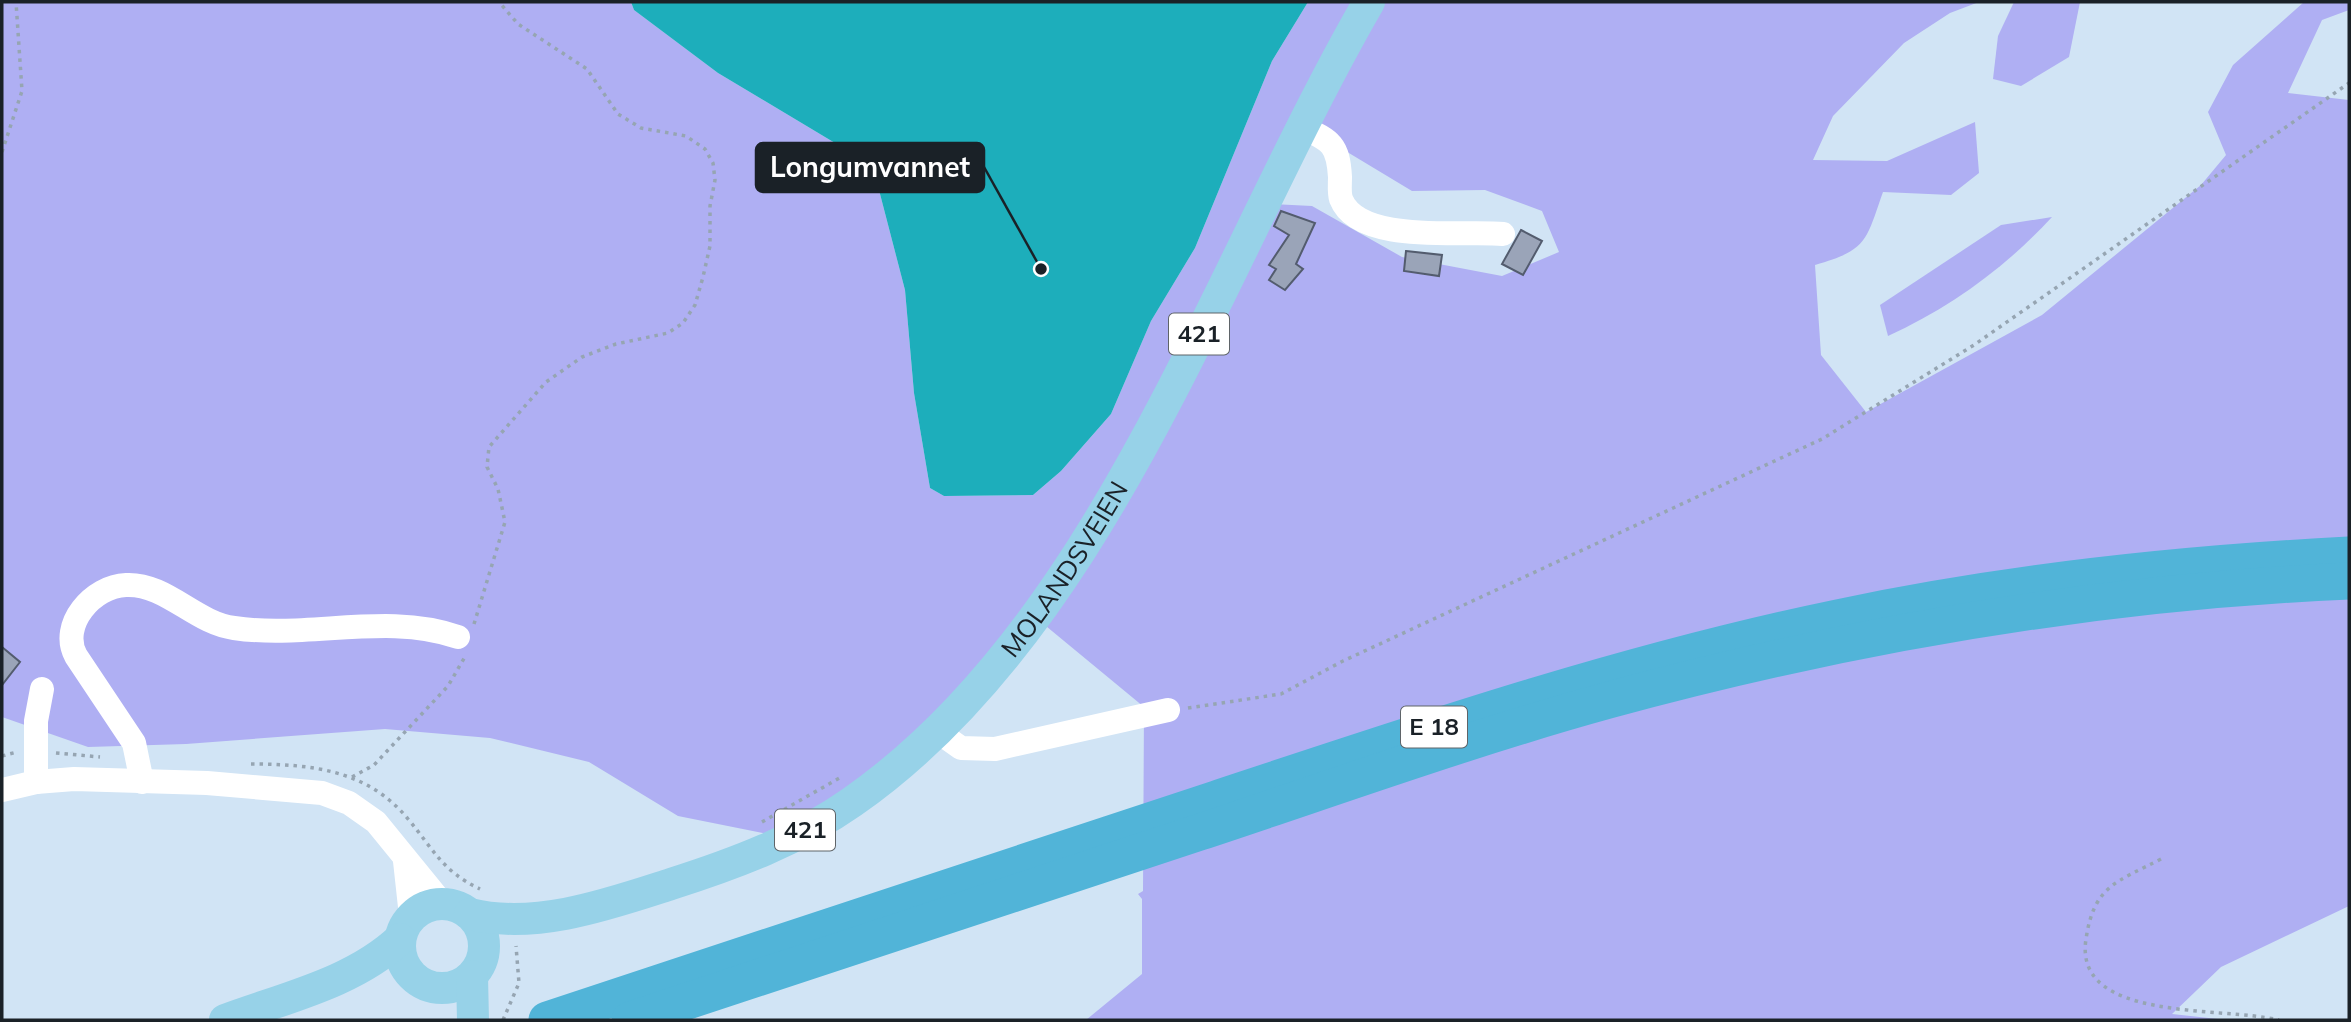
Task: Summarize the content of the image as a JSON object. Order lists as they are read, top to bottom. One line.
{"streets":{"highway":["E 18"],"main road":["421","MOLANDSVEIEN"]},"crossings":[["421","MOLANDSVEIEN"]],"places":["Longumvannet"]}
